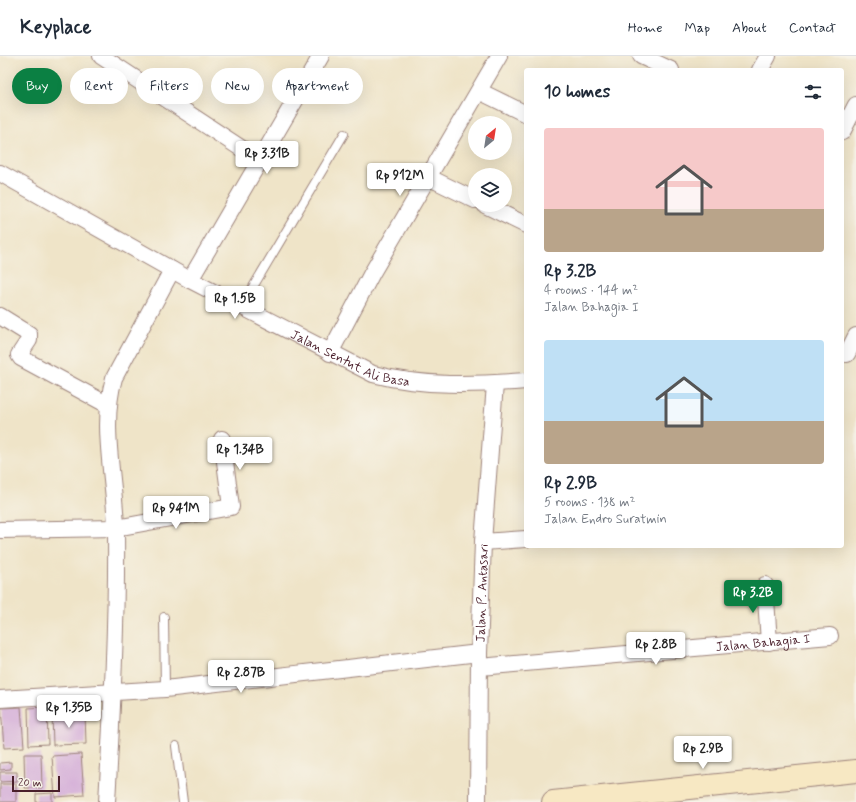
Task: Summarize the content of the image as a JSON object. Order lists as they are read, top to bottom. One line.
{"streets":{"street":["Jalan Sentut Ali Basa","Jalan P. Antasari","Jalan Bahagia I"]},"crossings":[["Jalan Sentut Ali Basa","Jalan P. Antasari"],["Jalan P. Antasari","Jalan Bahagia I"]],"scale_bar":"20 m","north":"top right","page":{"header":"Keyplace","nav":["Home","Map","About","Contact"],"chip":["Buy","Rent","Filters","New","Apartment"],"heading":"10 homes","list":[{"name":"Rp 3.2B","note":"4 rooms · 144 m² · Jalan Bahagia I"},{"name":"Rp 2.9B","note":"5 rooms · 138 m² · Jalan Endro Suratmin"}],"price":["Rp 3.31B","Rp 912M","Rp 1.5B","Rp 1.34B","Rp 941M","Rp 3.2B","Rp 2.8B","Rp 2.87B","Rp 1.35B","Rp 2.9B"],"scale":"20 m"}}
